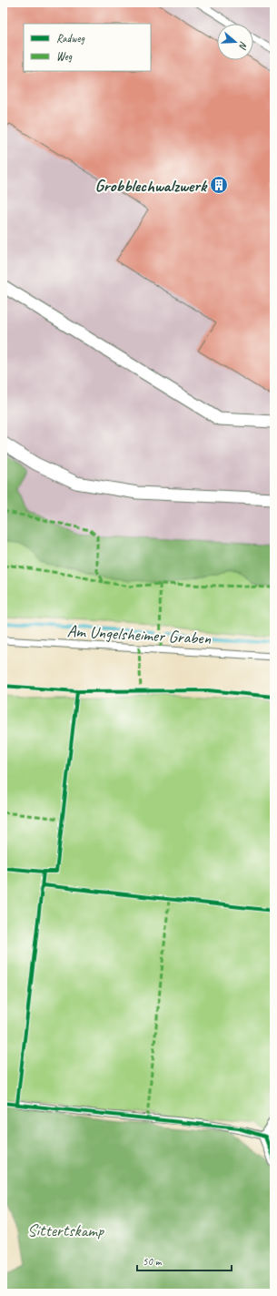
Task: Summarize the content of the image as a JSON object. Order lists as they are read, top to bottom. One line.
{"streets":{"lane":["Am Ungelsheimer Graben"]},"parks":["Sittertskamp"],"places":{"building":["Grobblechwalzwerk"]},"legend":["Radweg","Weg"],"scale_bar":"50 m","north":"right"}
